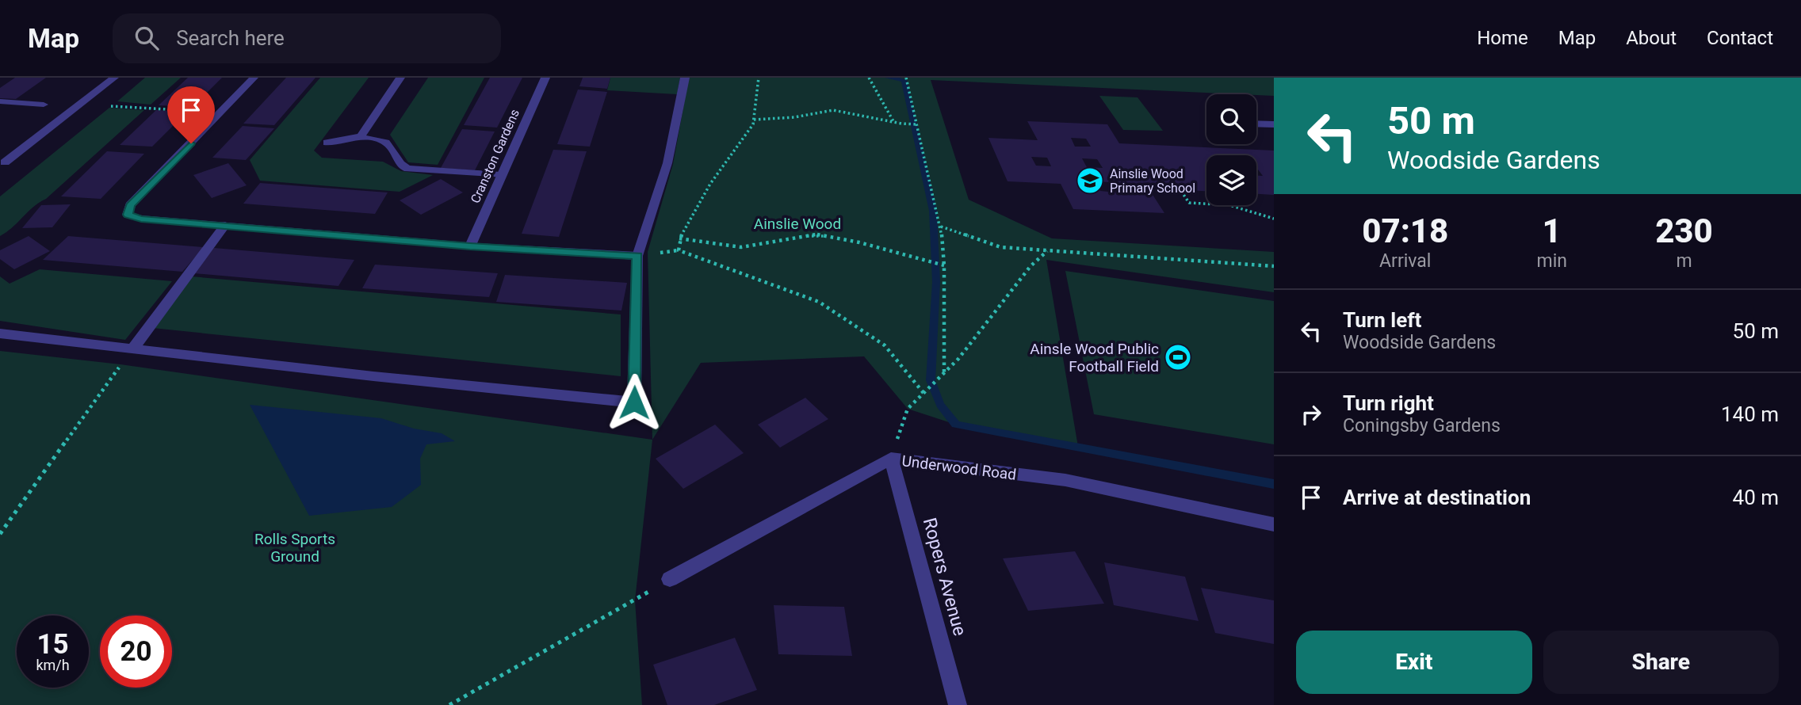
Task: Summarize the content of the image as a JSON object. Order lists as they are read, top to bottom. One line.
{"streets":{"street":["Cranston Gardens","Underwood Road","Ropers Avenue"]},"crossings":[["Underwood Road","Ropers Avenue"]],"parks":["Ainslie Wood","Rolls Sports Ground"],"places":{"school or university":["Ainslie Wood Primary School"],"sports":["Ainsle Wood Public Football Field"]},"page":{"header":"Map","search":"Search here","nav":["Home","Map","About","Contact"],"turn":["50 m","Woodside Gardens"],"eta":["07:18","Arrival","1","min","230","m"],"list":[{"name":"Turn left","note":"Woodside Gardens","value":"50 m"},{"name":"Turn right","note":"Coningsby Gardens","value":"140 m"},{"name":"Arrive at destination","value":"40 m"}],"speed":"15 km/h","limit":"20","buttons":["Exit","Share"]}}
